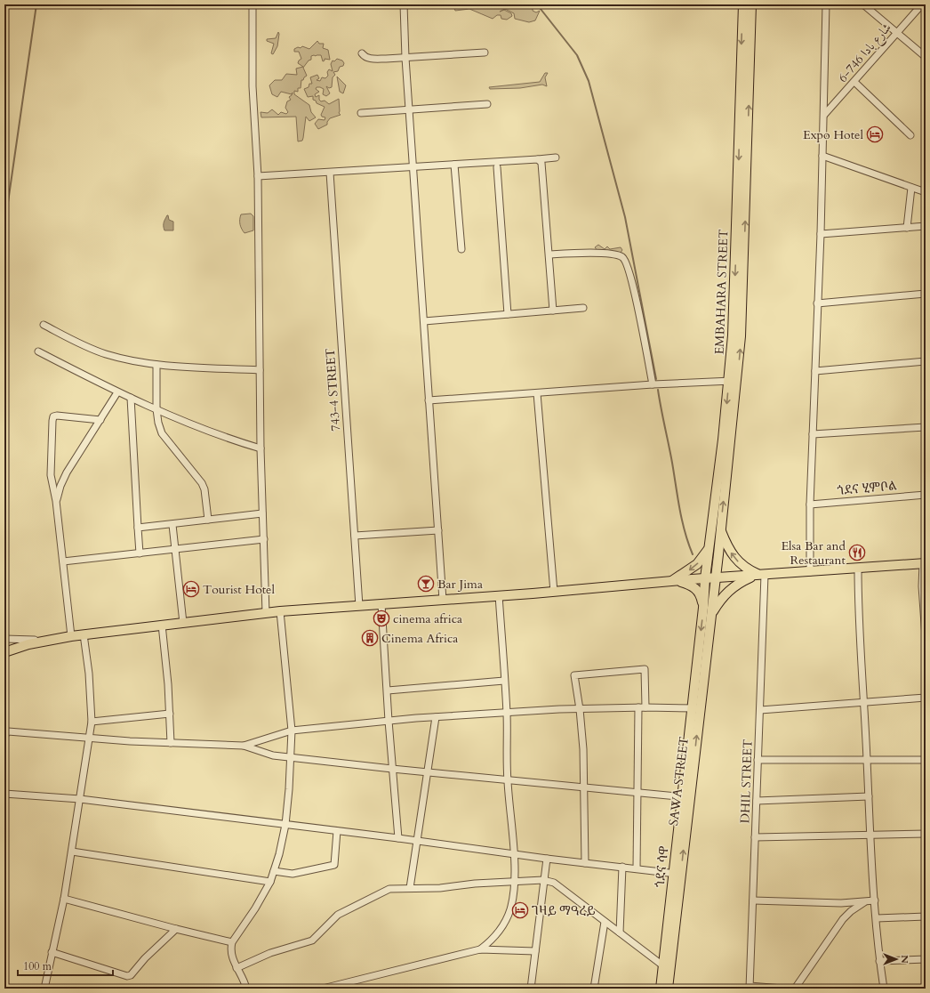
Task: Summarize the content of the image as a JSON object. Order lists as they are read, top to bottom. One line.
{"streets":{"main road":["EMBAHARA STREET","SAWA STREET"],"street":["شارع بادا 746-6","743-4 STREET","ጎደና ሂምቦል","DHIL STREET"]},"crossings":[["EMBAHARA STREET","SAWA STREET"]],"places":{"hotel":["Expo Hotel","Tourist Hotel","ገዛይ ማዓረይ"],"restaurant":["Elsa Bar and Restaurant"],"bar":["Bar Jima"],"theatre":["cinema africa"],"building":["Cinema Africa"]},"scale_bar":"100 m","north":"right"}
